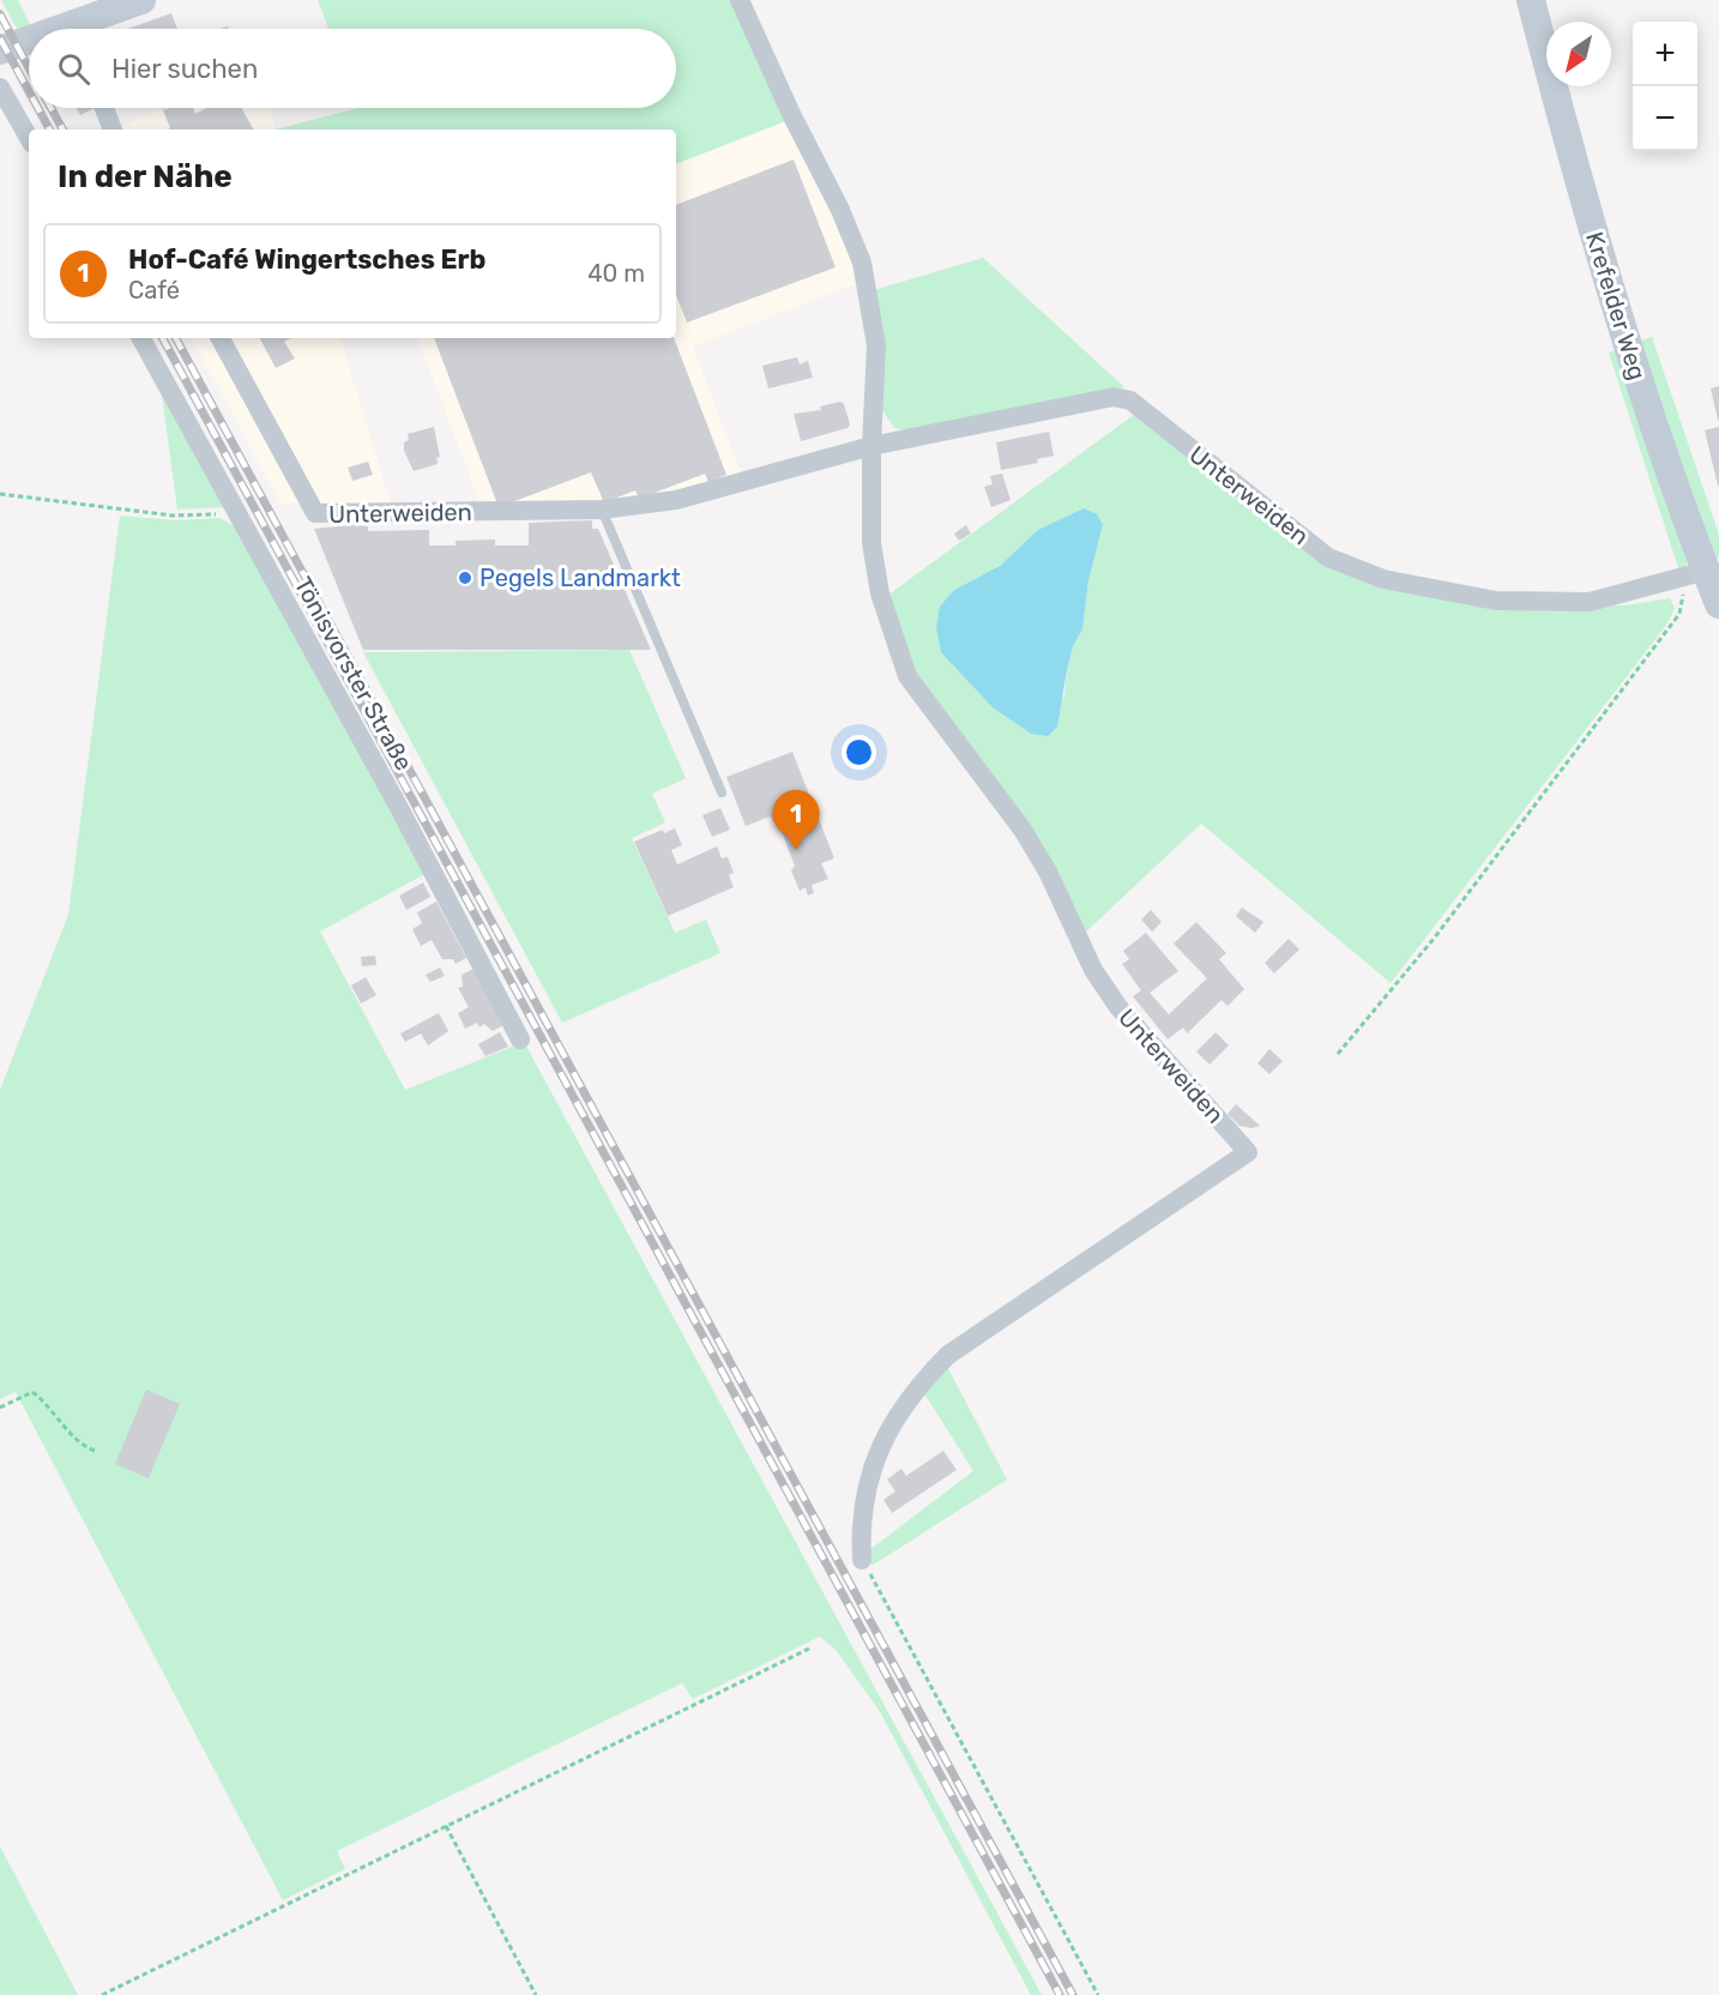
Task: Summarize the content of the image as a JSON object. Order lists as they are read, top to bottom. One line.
{"streets":{"street":["Krefelder Weg","Unterweiden","Tönisvorster Straße"]},"crossings":[["Krefelder Weg","Unterweiden"]],"places":["Pegels Landmarkt"],"north":"bottom left","page":{"map_buttons":["+","−"],"search":"Hier suchen","heading":"In der Nähe","list":[{"mark":"1","name":"Hof-Café Wingertsches Erb","note":"Café","value":"40 m"}],"pins":"1"}}
